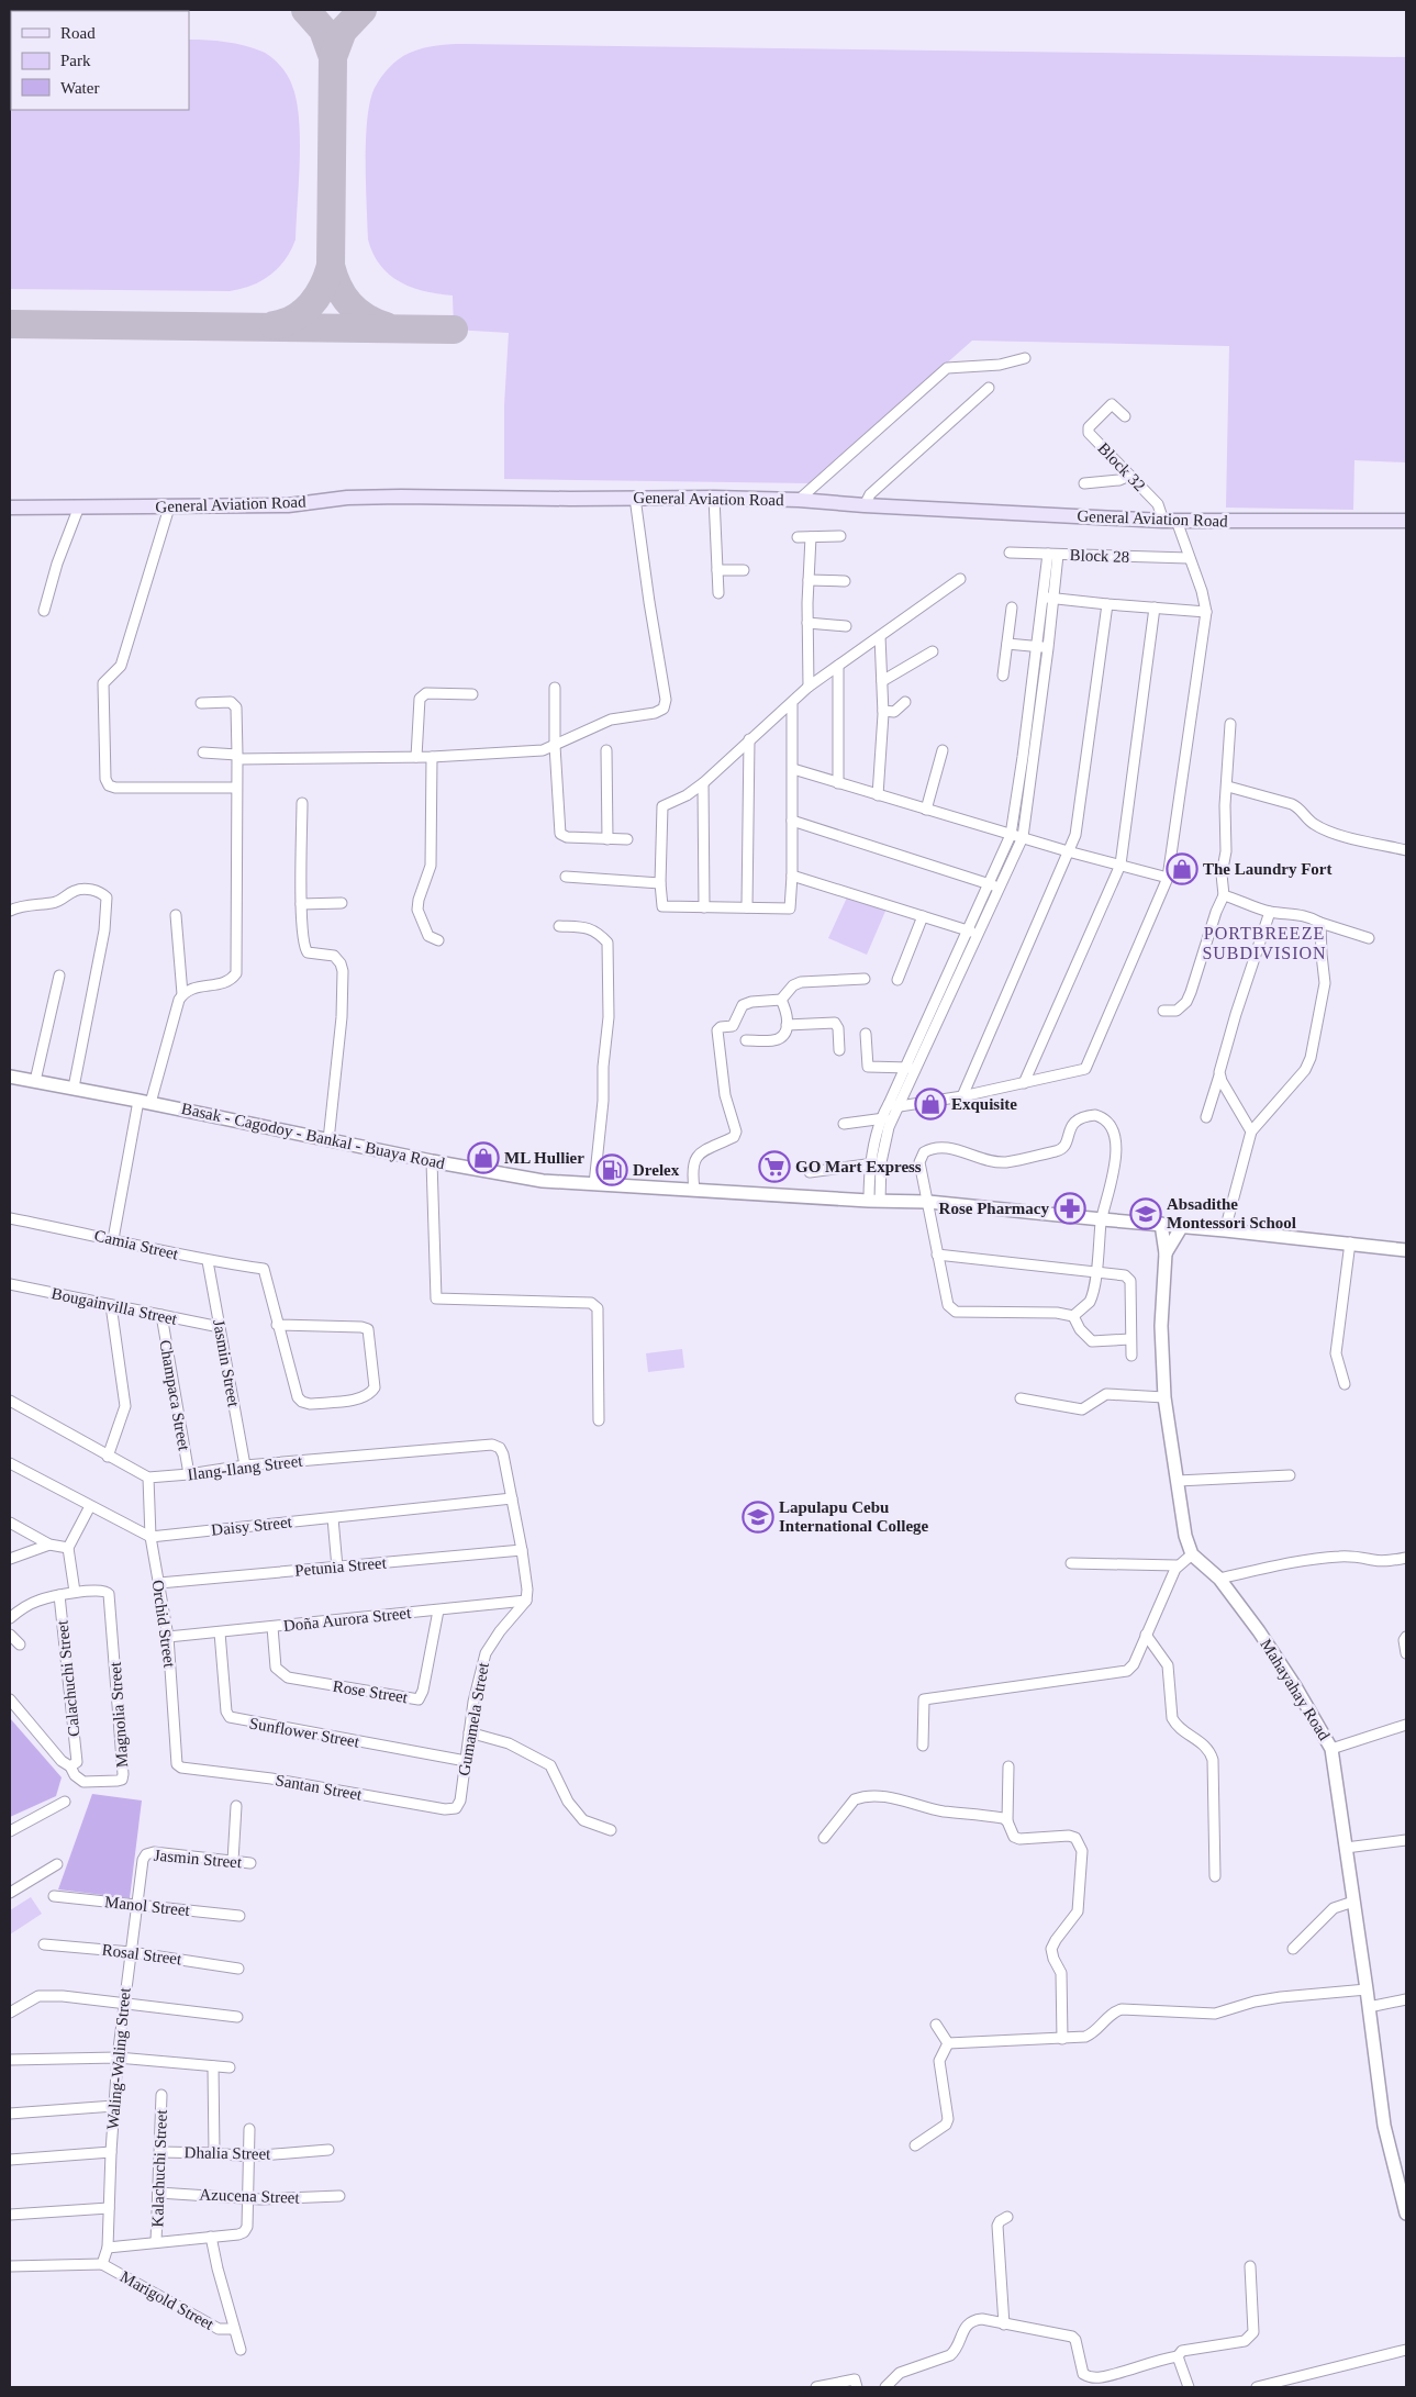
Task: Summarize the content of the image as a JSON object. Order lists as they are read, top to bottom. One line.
{"streets":{"main road":["General Aviation Road"],"street":["Block 32","Block 28","Basak - Cagodoy - Bankal - Buaya Road","Camia Street","Bougainvilla Street","Jasmin Street","Champaca Street","Ilang-Ilang Street","Daisy Street","Petunia Street","Doña Aurora Street","Orchid Street","Calachuchi Street","Mahayahay Road","Rose Street","Magnolia Street","Gumamela Street","Sunflower Street","Santan Street","Manol Street","Rosal Street","Waling-Waling Street","Dhalia Street","Kalachuchi Street","Azucena Street","Marigold Street"]},"crossings":[["Block 32","General Aviation Road"],["Block 32","Block 28"],["Camia Street","Jasmin Street"],["Bougainvilla Street","Jasmin Street"],["Bougainvilla Street","Champaca Street"],["Jasmin Street","Ilang-Ilang Street"],["Jasmin Street","Waling-Waling Street"],["Champaca Street","Ilang-Ilang Street"],["Ilang-Ilang Street","Daisy Street"],["Ilang-Ilang Street","Orchid Street"],["Daisy Street","Orchid Street"],["Petunia Street","Orchid Street"],["Doña Aurora Street","Orchid Street"],["Doña Aurora Street","Rose Street"],["Doña Aurora Street","Gumamela Street"],["Doña Aurora Street","Sunflower Street"],["Orchid Street","Santan Street"],["Calachuchi Street","Magnolia Street"],["Gumamela Street","Sunflower Street"],["Gumamela Street","Santan Street"],["Manol Street","Waling-Waling Street"],["Rosal Street","Waling-Waling Street"],["Waling-Waling Street","Marigold Street"],["Dhalia Street","Kalachuchi Street"],["Kalachuchi Street","Azucena Street"]],"districts":["PORTBREEZE SUBDIVISION"],"places":{"shop":["The Laundry Fort","Exquisite","ML Hullier"],"supermarket":["GO Mart Express"],"fuel station":["Drelex"],"pharmacy":["Rose Pharmacy"],"school or university":["Absadithe Montessori School","Lapulapu Cebu International College"]},"legend":["Road","Park","Water"]}
